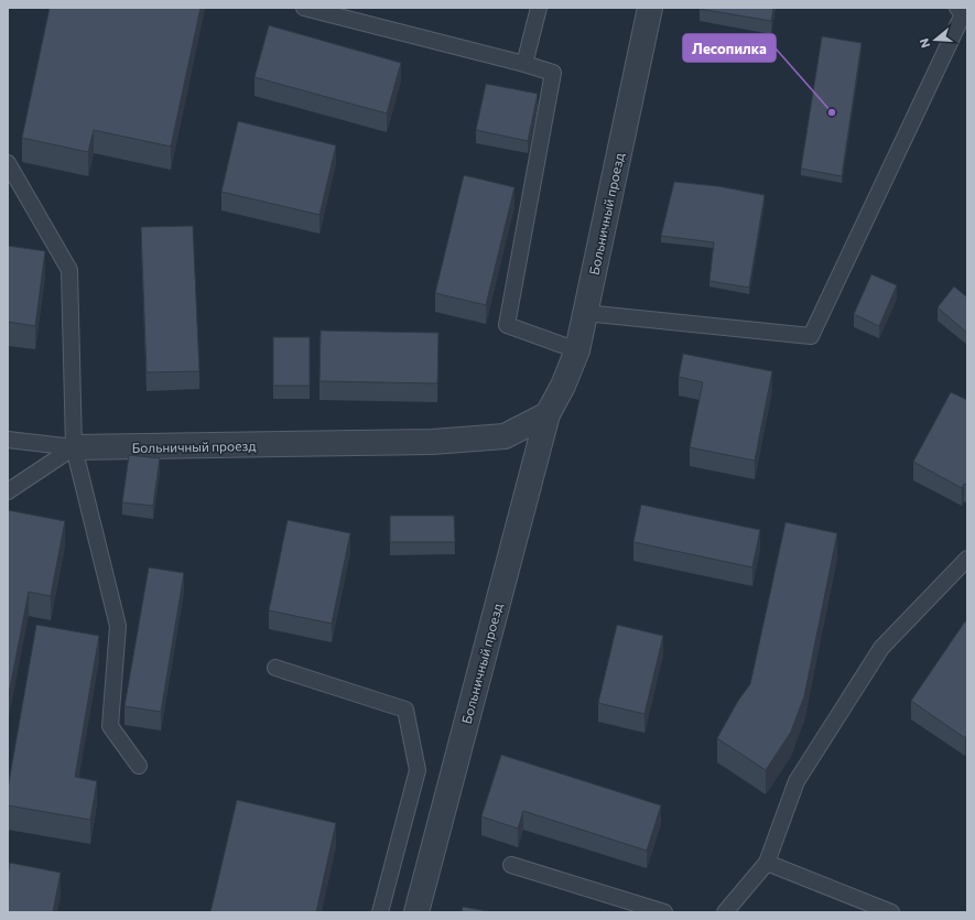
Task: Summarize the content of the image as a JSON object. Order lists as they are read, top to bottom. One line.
{"streets":{"street":["Больничный проезд"]},"places":["Лесопилка"],"north":"left"}
